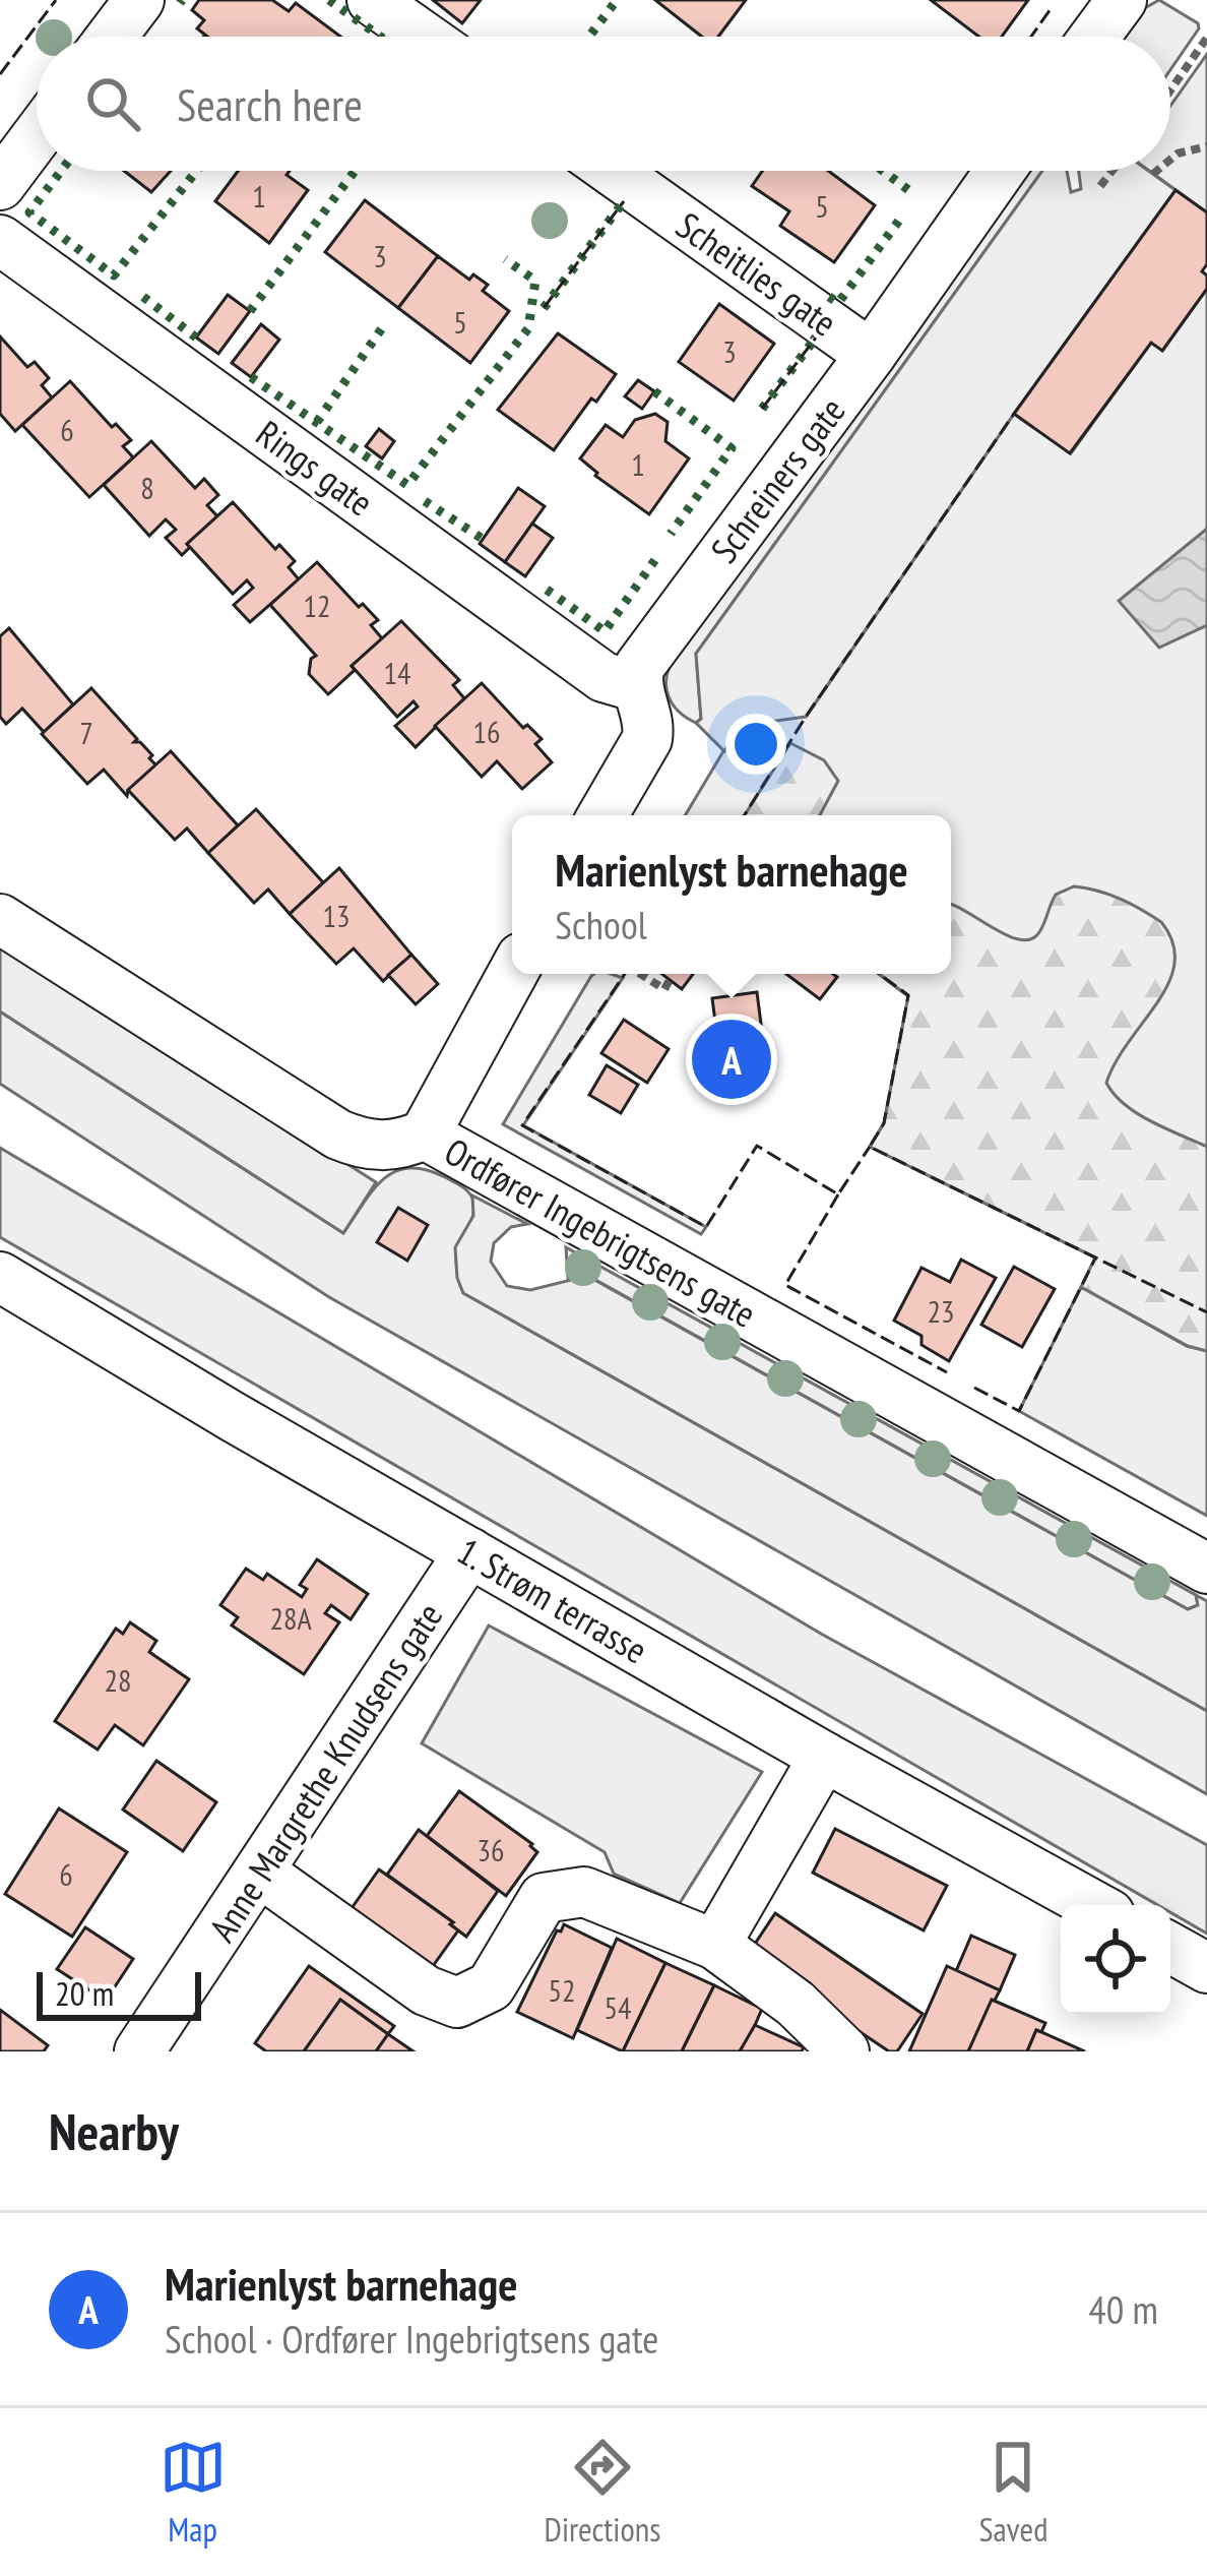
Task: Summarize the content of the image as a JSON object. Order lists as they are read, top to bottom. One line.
{"streets":{"street":["Scheitlies gate","Rings gate","Schreiners gate","Ordfører Ingebrigtsens gate","1. Strøm terrasse","Anne Margrethe Knudsens gate"]},"crossings":[["Scheitlies gate","Schreiners gate"],["Rings gate","Schreiners gate"],["1. Strøm terrasse","Anne Margrethe Knudsens gate"]],"house_numbers":["1","5","3","5","3","6","1","8","12","14","16","7","13","23","28A","28","36","6","52","54"],"scale_bar":"20 m","page":{"search":"Search here","popup":["Marienlyst barnehage","School"],"pins":"A","scale":"20 m","heading":"Nearby","list":[{"mark":"A","name":"Marienlyst barnehage","note":"School · Ordfører Ingebrigtsens gate","value":"40 m"}],"nav":["Map","Directions","Saved"]}}
